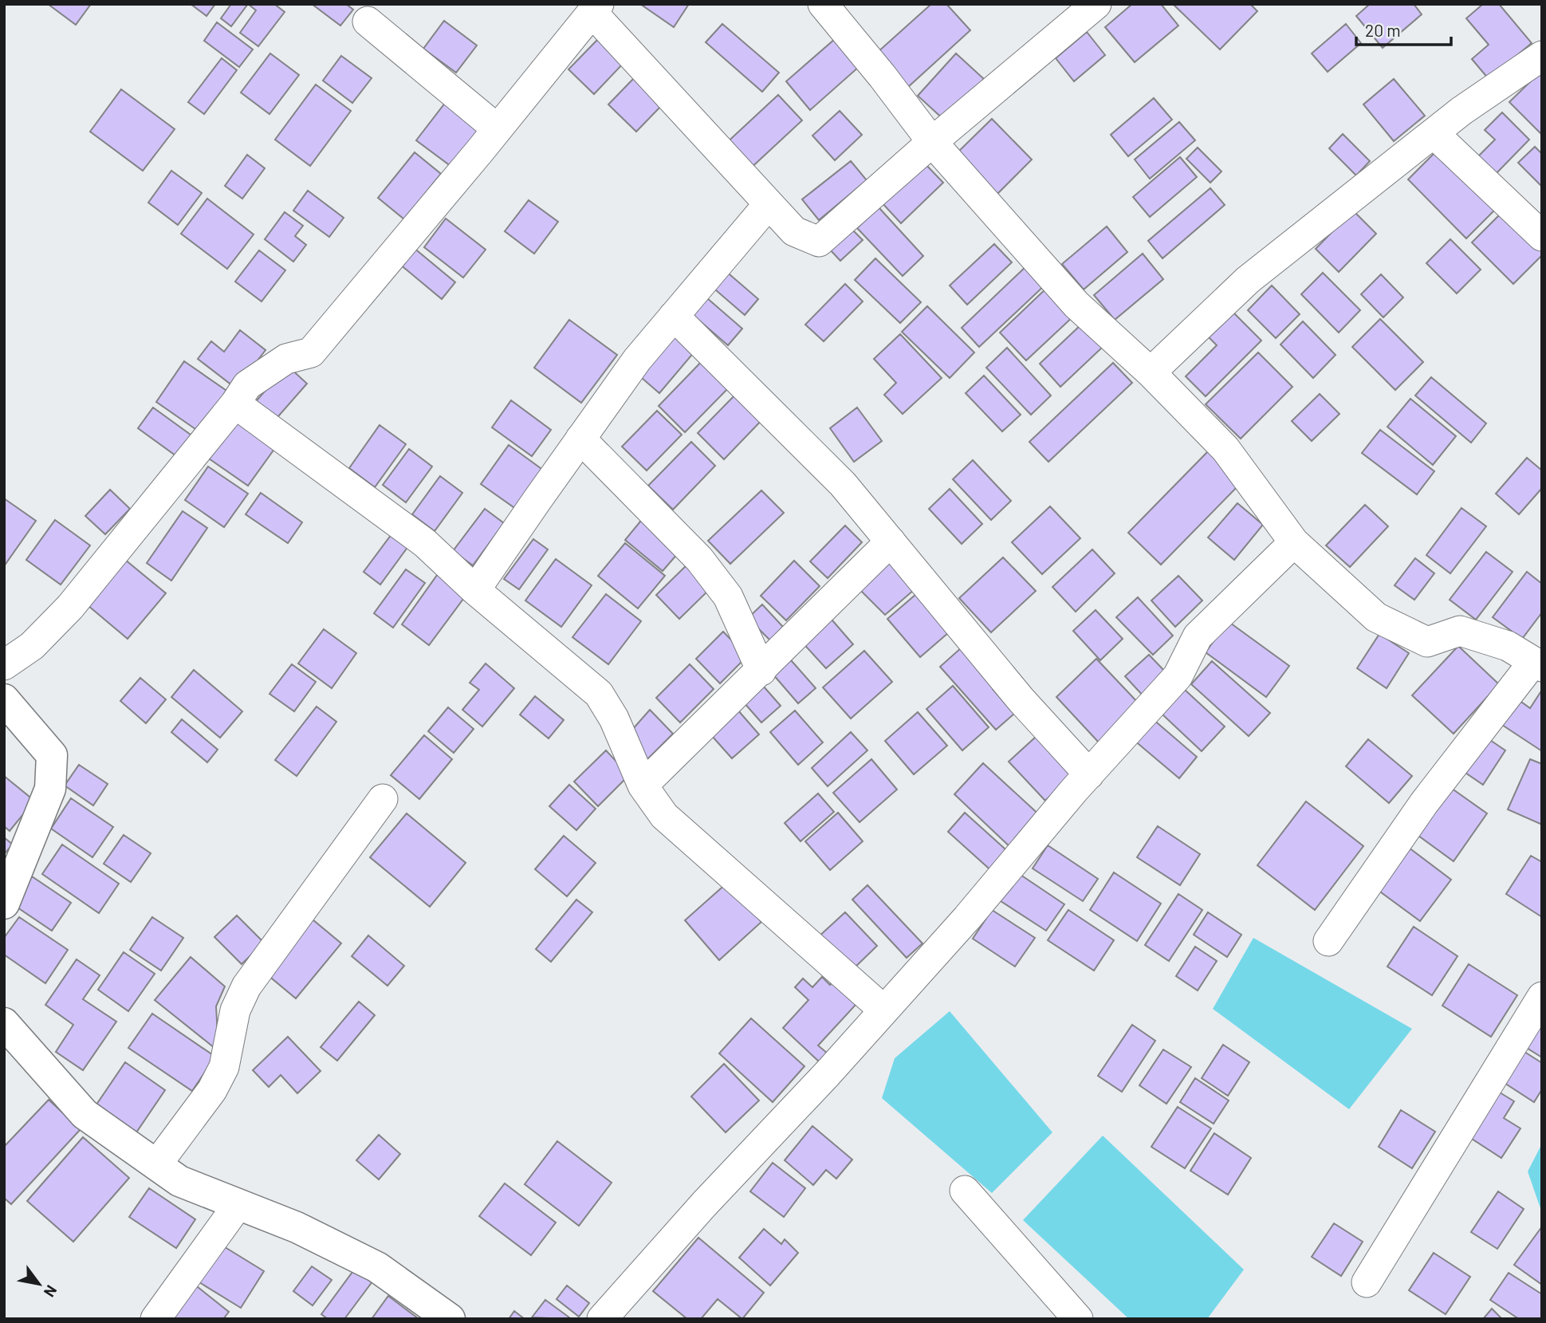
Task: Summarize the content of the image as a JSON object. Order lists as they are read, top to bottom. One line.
{"scale_bar":"20 m","north":"bottom right"}
